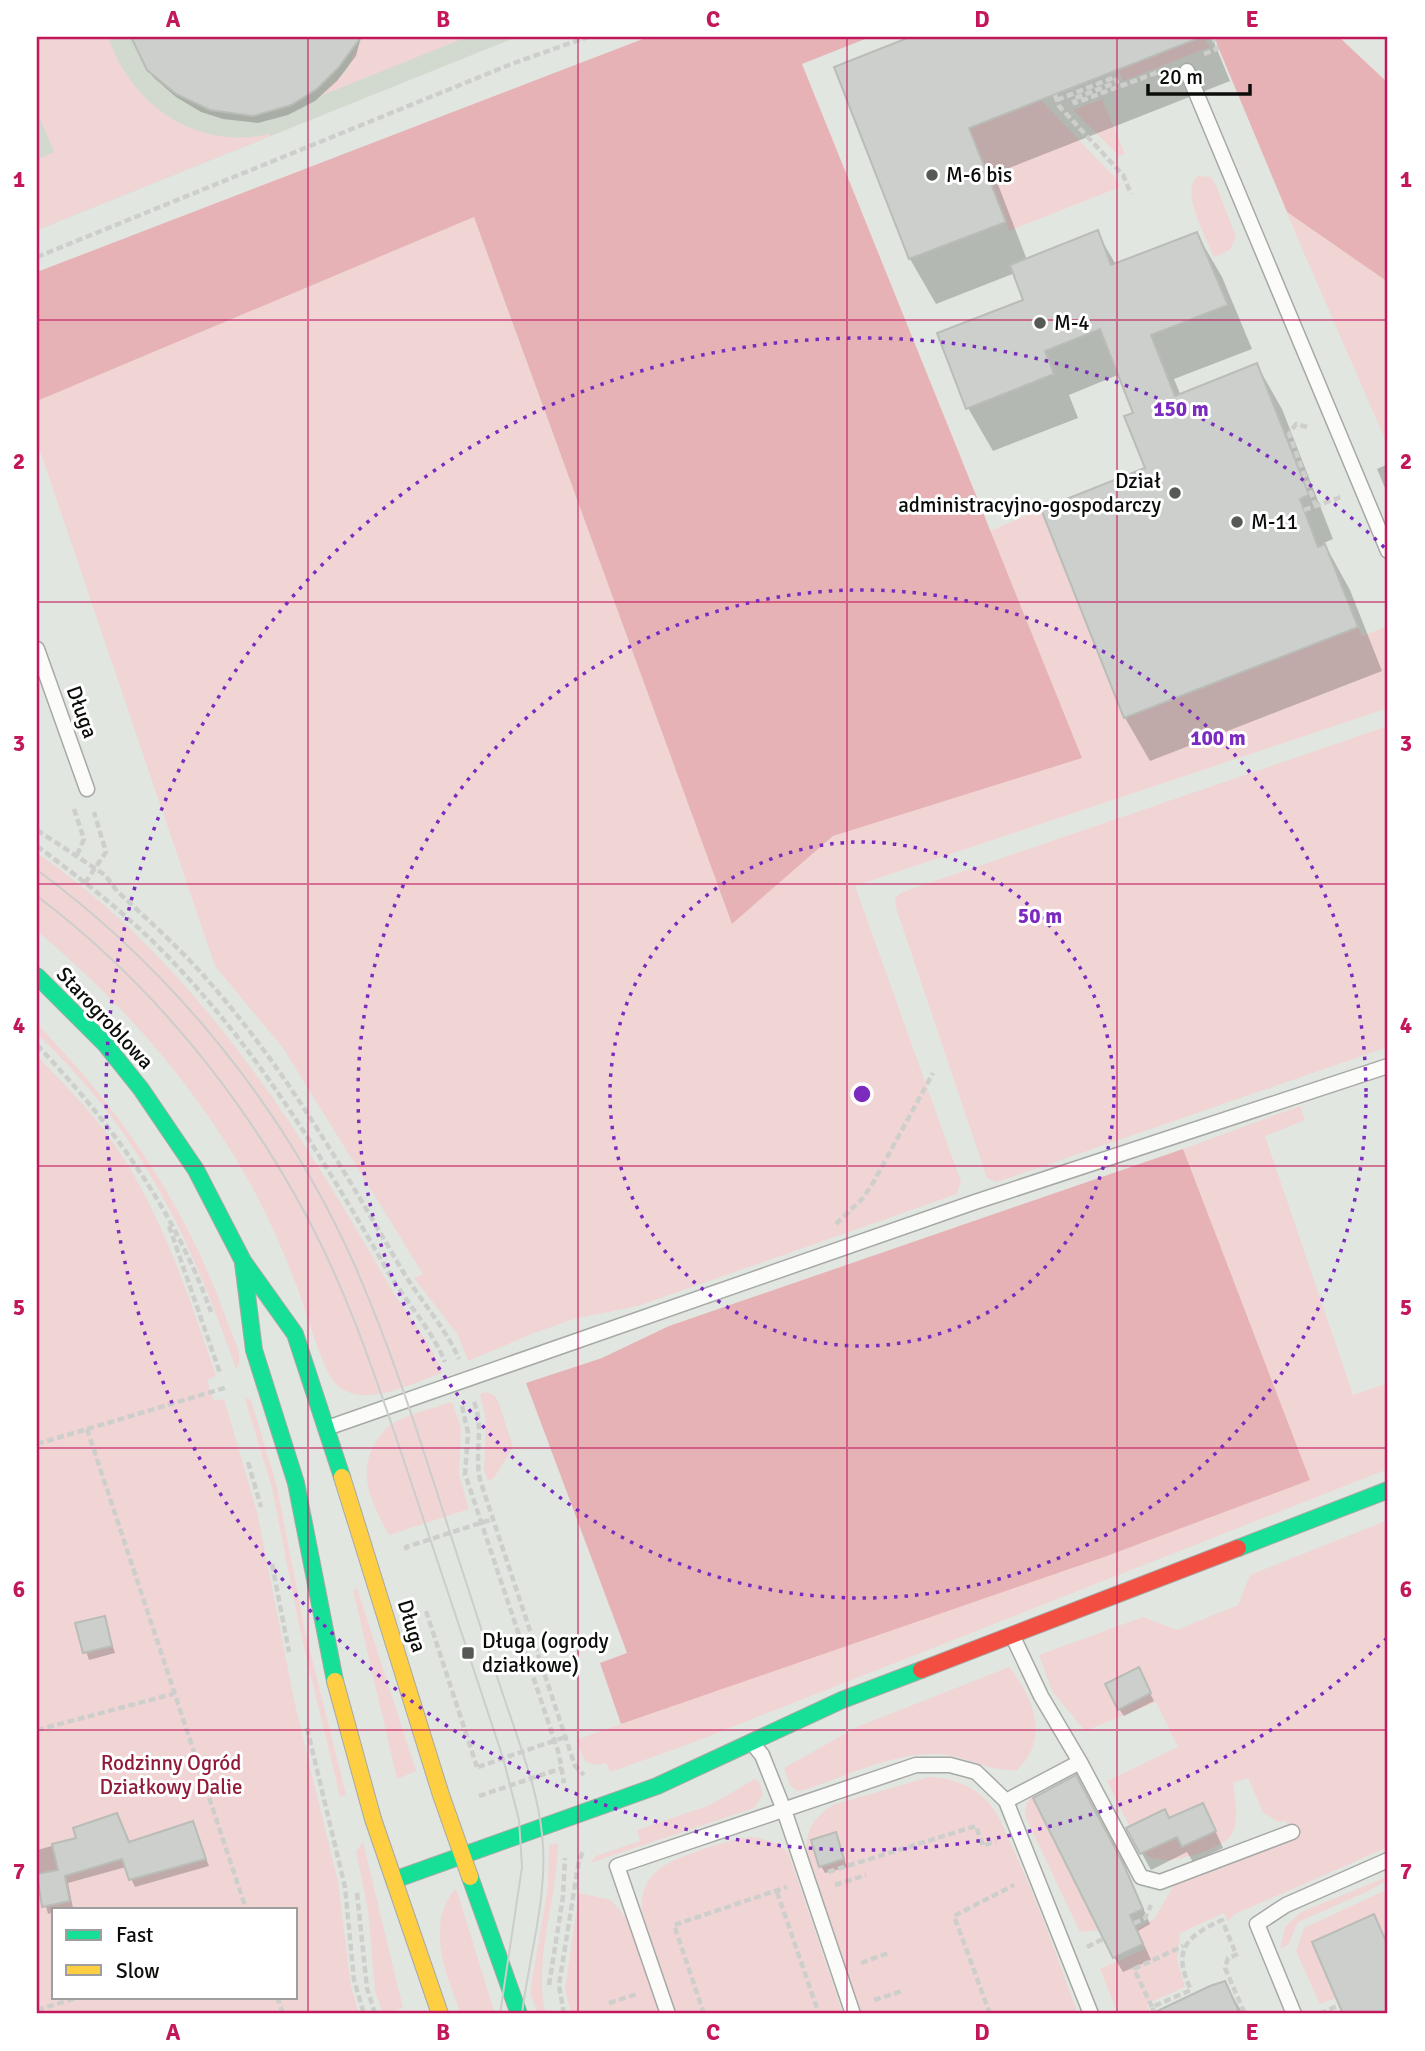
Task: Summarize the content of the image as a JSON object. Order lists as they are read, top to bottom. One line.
{"streets":{"street":["Długa","Starogroblowa"]},"crossings":[["Długa","Starogroblowa"]],"parks":["Rodzinny Ogród Działkowy Dalie"],"places":{"other":["M-6 bis","M-4","Dział administracyjno-gospodarczy","M-11"],"transit":["Długa (ogrody działkowe)"]},"legend":["Fast","Slow"],"scale_bar":"20 m","grid":{"columns":["A","B","C","D","E"],"rows":["1","2","3","4","5","6","7"]},"rings":["150 m","100 m","50 m"]}
